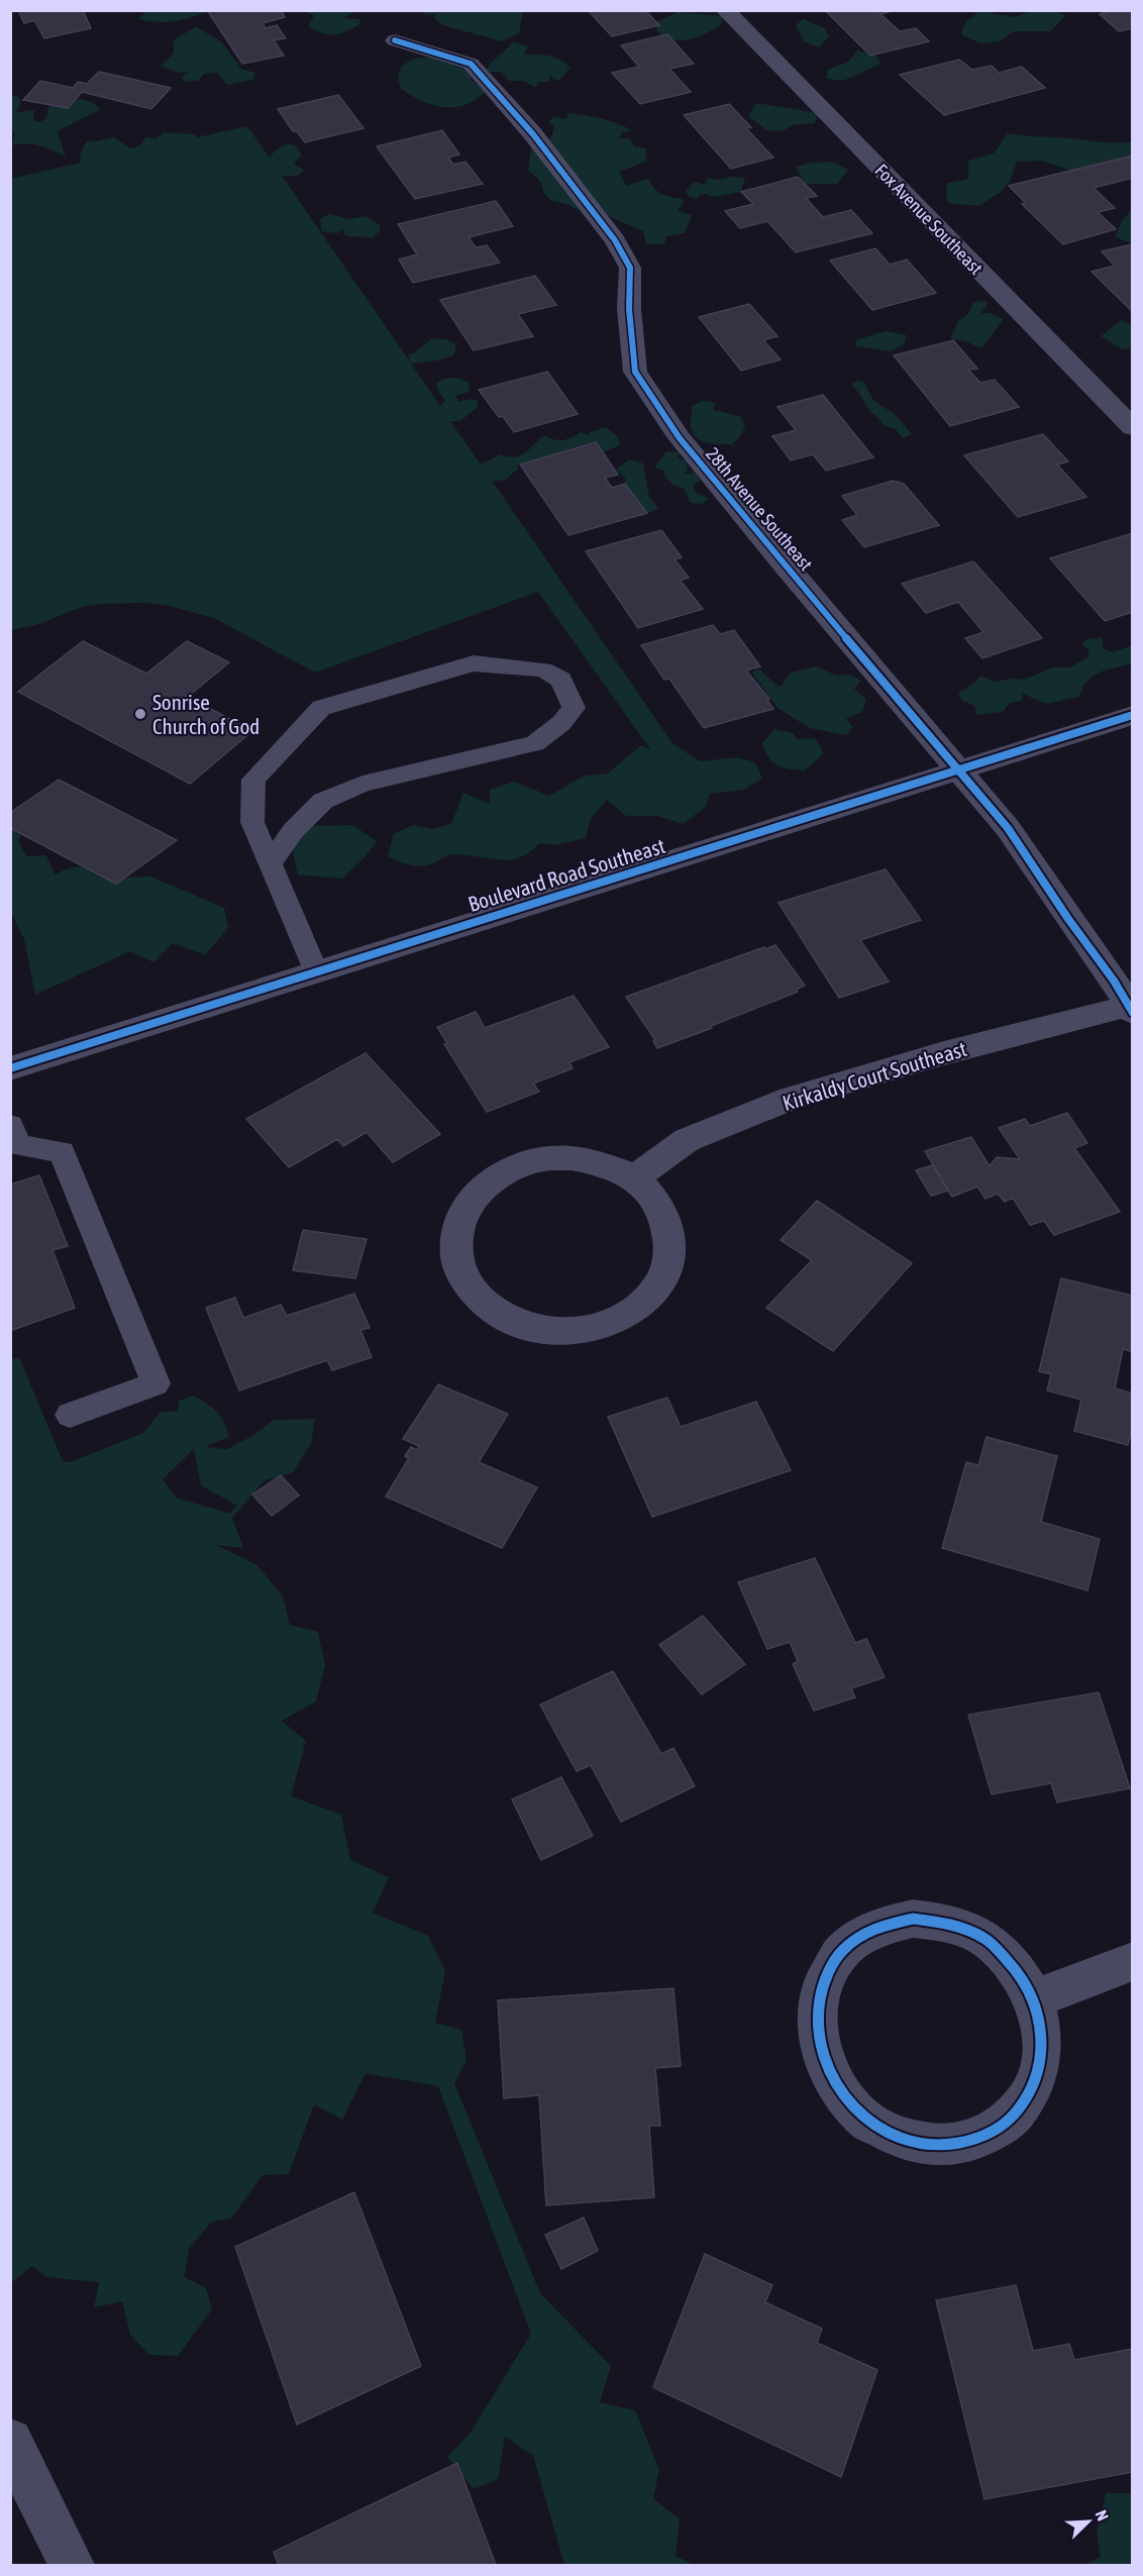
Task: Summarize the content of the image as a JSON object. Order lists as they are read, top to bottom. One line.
{"streets":{"street":["Fox Avenue Southeast","28th Avenue Southeast","Boulevard Road Southeast","Kirkaldy Court Southeast"]},"crossings":[["28th Avenue Southeast","Boulevard Road Southeast"],["28th Avenue Southeast","Kirkaldy Court Southeast"]],"places":["Sonrise Church of God"],"north":"top right"}
